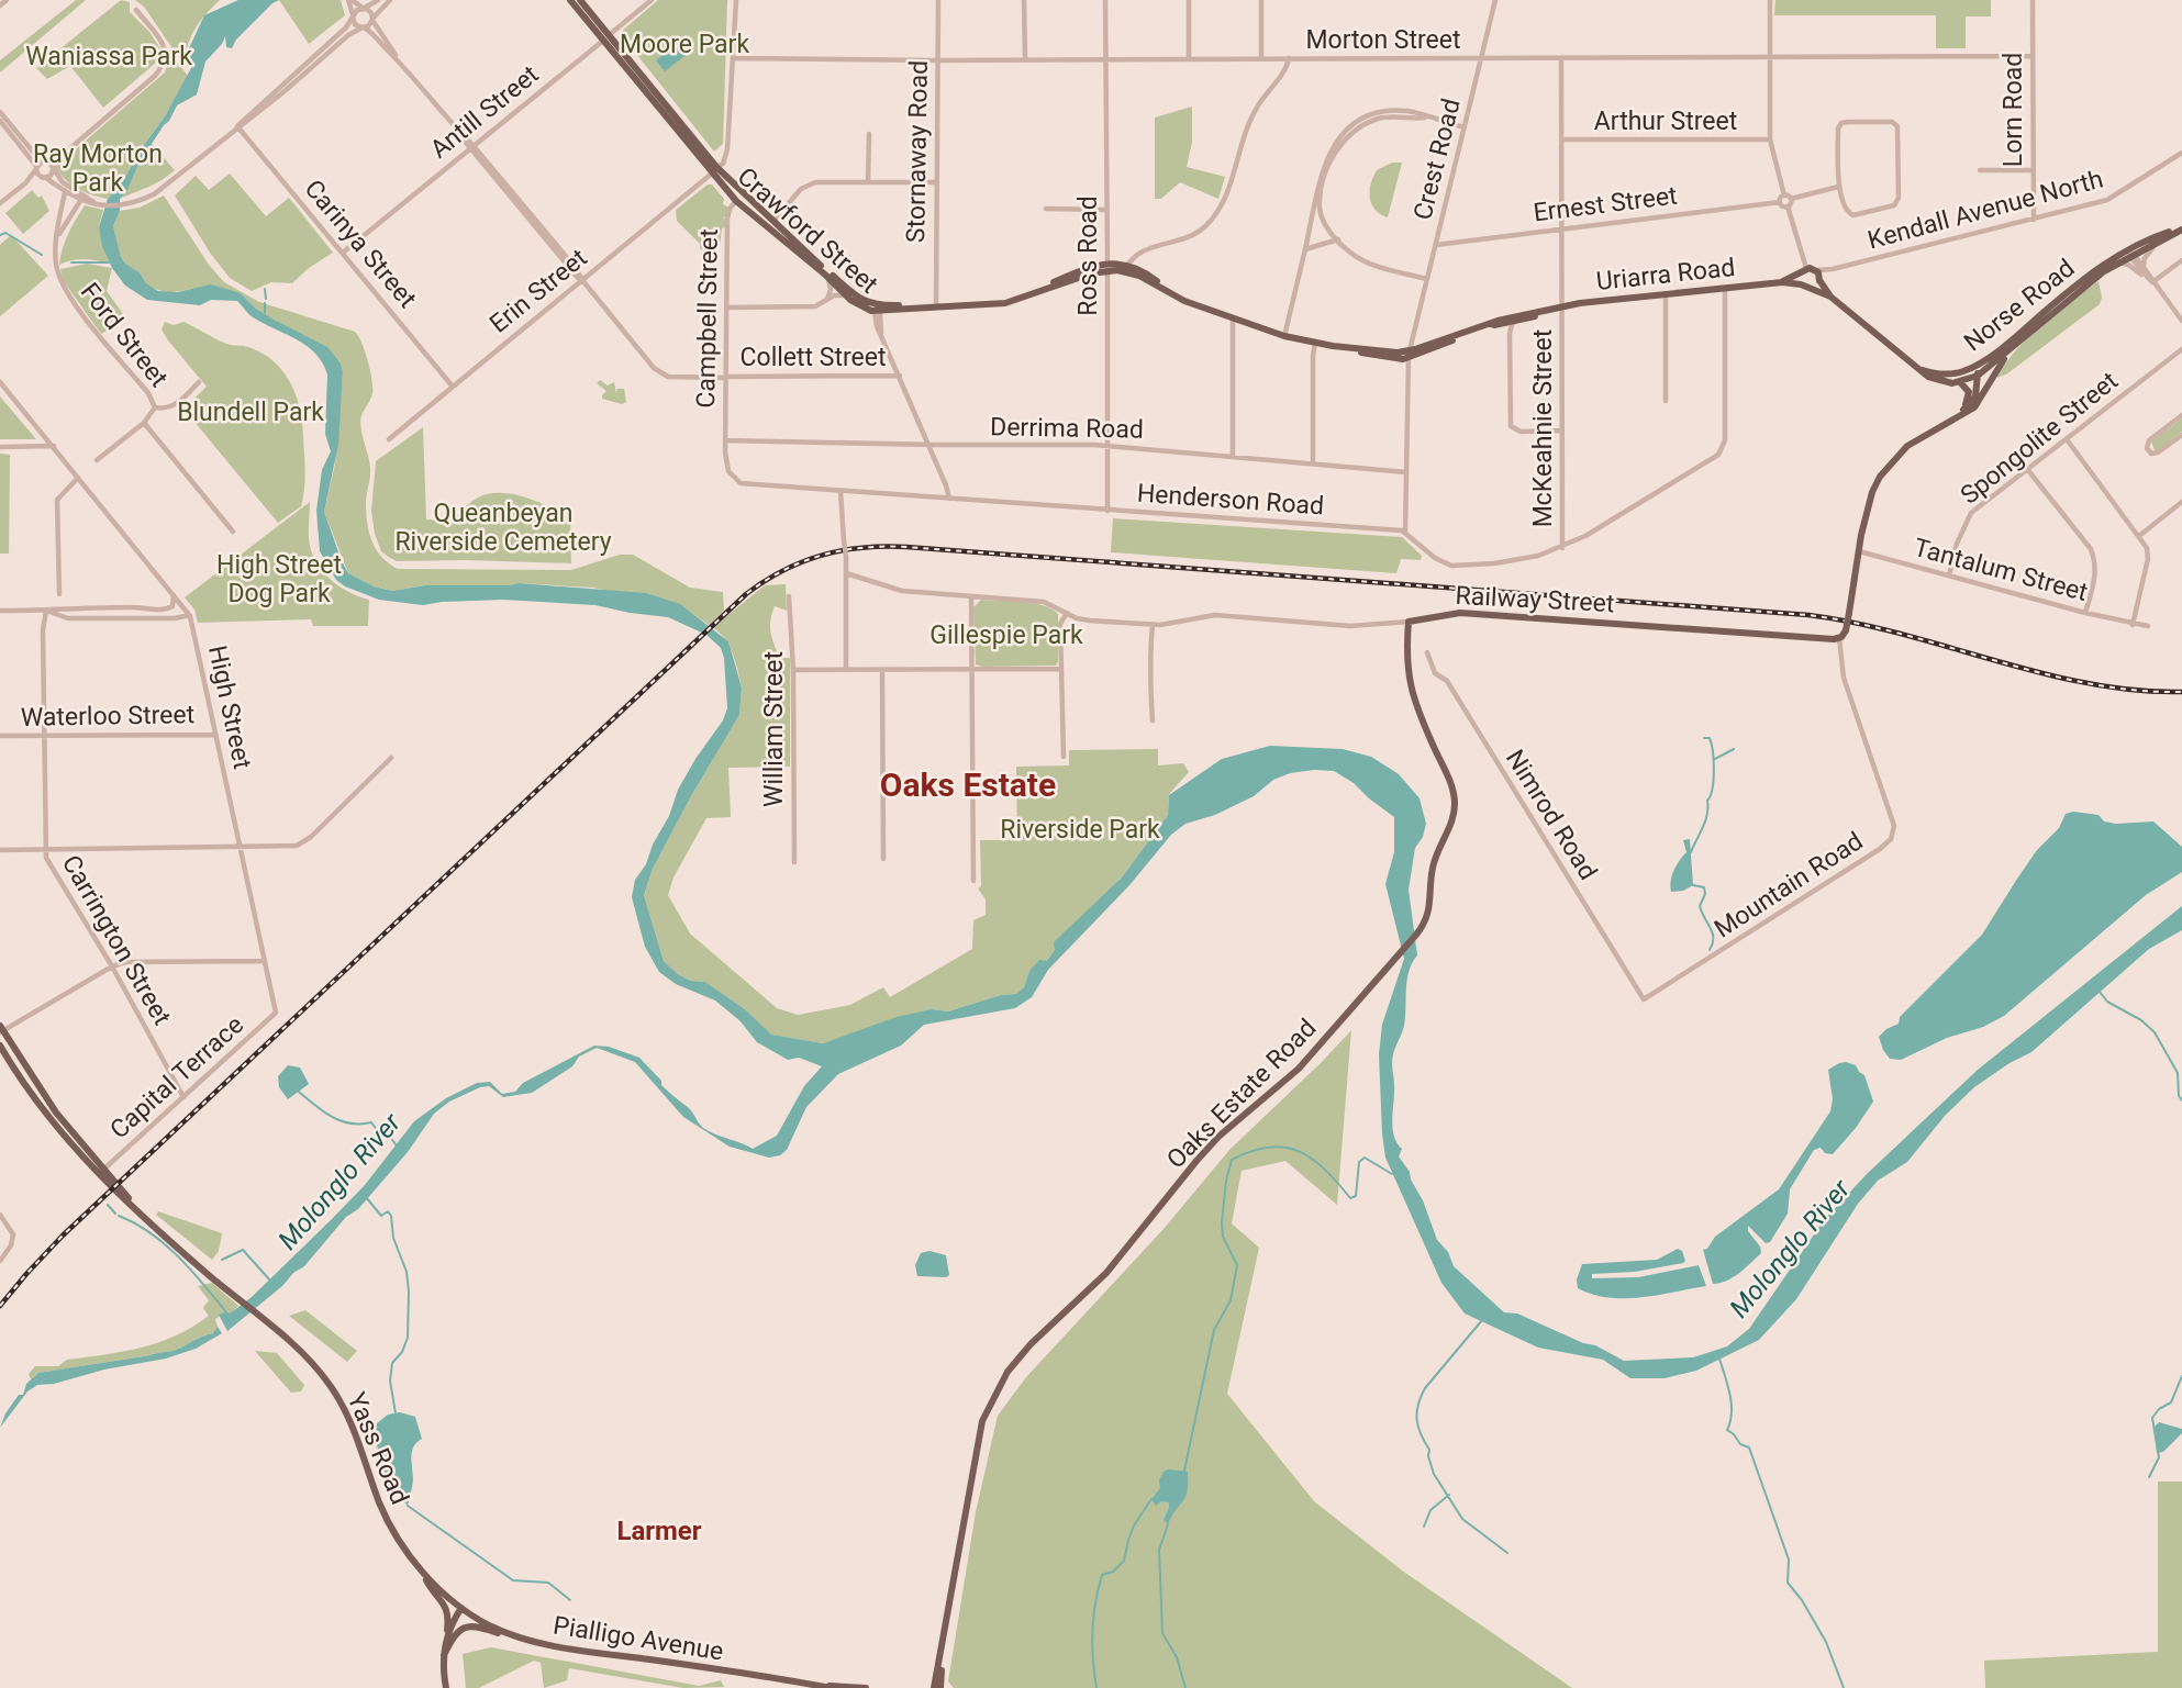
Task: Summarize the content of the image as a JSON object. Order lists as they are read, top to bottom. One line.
{"streets":{"main road":["Crawford Street","Uriarra Road","Norse Road","Railway Street","Oaks Estate Road","Yass Road","Pialligo Avenue"],"street":["Morton Street","Lorn Road","Antill Street","Arthur Street","Stornaway Road","Crest Road","Ernest Street","Kendall Avenue North","Carinya Street","Ross Road","Erin Street","Campbell Street","Ford Street","Collett Street","Derrima Road","McKeahnie Street","Spongolite Street","Henderson Road","Tantalum Street","High Street","Waterloo Street","William Street","Nimrod Road","Mountain Road","Carrington Street","Capital Terrace"]},"crossings":[["Morton Street","Lorn Road"],["Morton Street","Stornaway Road"],["Morton Street","Crest Road"],["Morton Street","Ross Road"],["Morton Street","McKeahnie Street"],["Lorn Road","Kendall Avenue North"],["Antill Street","Crawford Street"],["Antill Street","Carinya Street"],["Antill Street","Collett Street"],["Arthur Street","McKeahnie Street"],["Stornaway Road","Uriarra Road"],["Crest Road","Ernest Street"],["Crest Road","Uriarra Road"],["Crest Road","Derrima Road"],["Crest Road","Henderson Road"],["Ernest Street","McKeahnie Street"],["Kendall Avenue North","Uriarra Road"],["Crawford Street","Uriarra Road"],["Crawford Street","Erin Street"],["Crawford Street","Campbell Street"],["Crawford Street","Collett Street"],["Crawford Street","Derrima Road"],["Crawford Street","Henderson Road"],["Carinya Street","Erin Street"],["Ross Road","Uriarra Road"],["Ross Road","Derrima Road"],["Ross Road","Henderson Road"],["Uriarra Road","McKeahnie Street"],["Erin Street","Collett Street"],["Campbell Street","Collett Street"],["Campbell Street","Derrima Road"],["Campbell Street","Henderson Road"],["Derrima Road","Henderson Road"],["Spongolite Street","Tantalum Street"],["Railway Street","Mountain Road"],["Railway Street","Oaks Estate Road"],["High Street","Waterloo Street"],["High Street","Capital Terrace"],["Waterloo Street","Carrington Street"],["Nimrod Road","Mountain Road"],["Carrington Street","Capital Terrace"],["Capital Terrace","Yass Road"],["Yass Road","Pialligo Avenue"]],"districts":["Oaks Estate","Larmer"],"water":["Molonglo River"],"parks":["Moore Park","Waniassa Park","Ray Morton Park","Blundell Park","Queanbeyan Riverside Cemetery","High Street Dog Park","Gillespie Park","Riverside Park"]}
